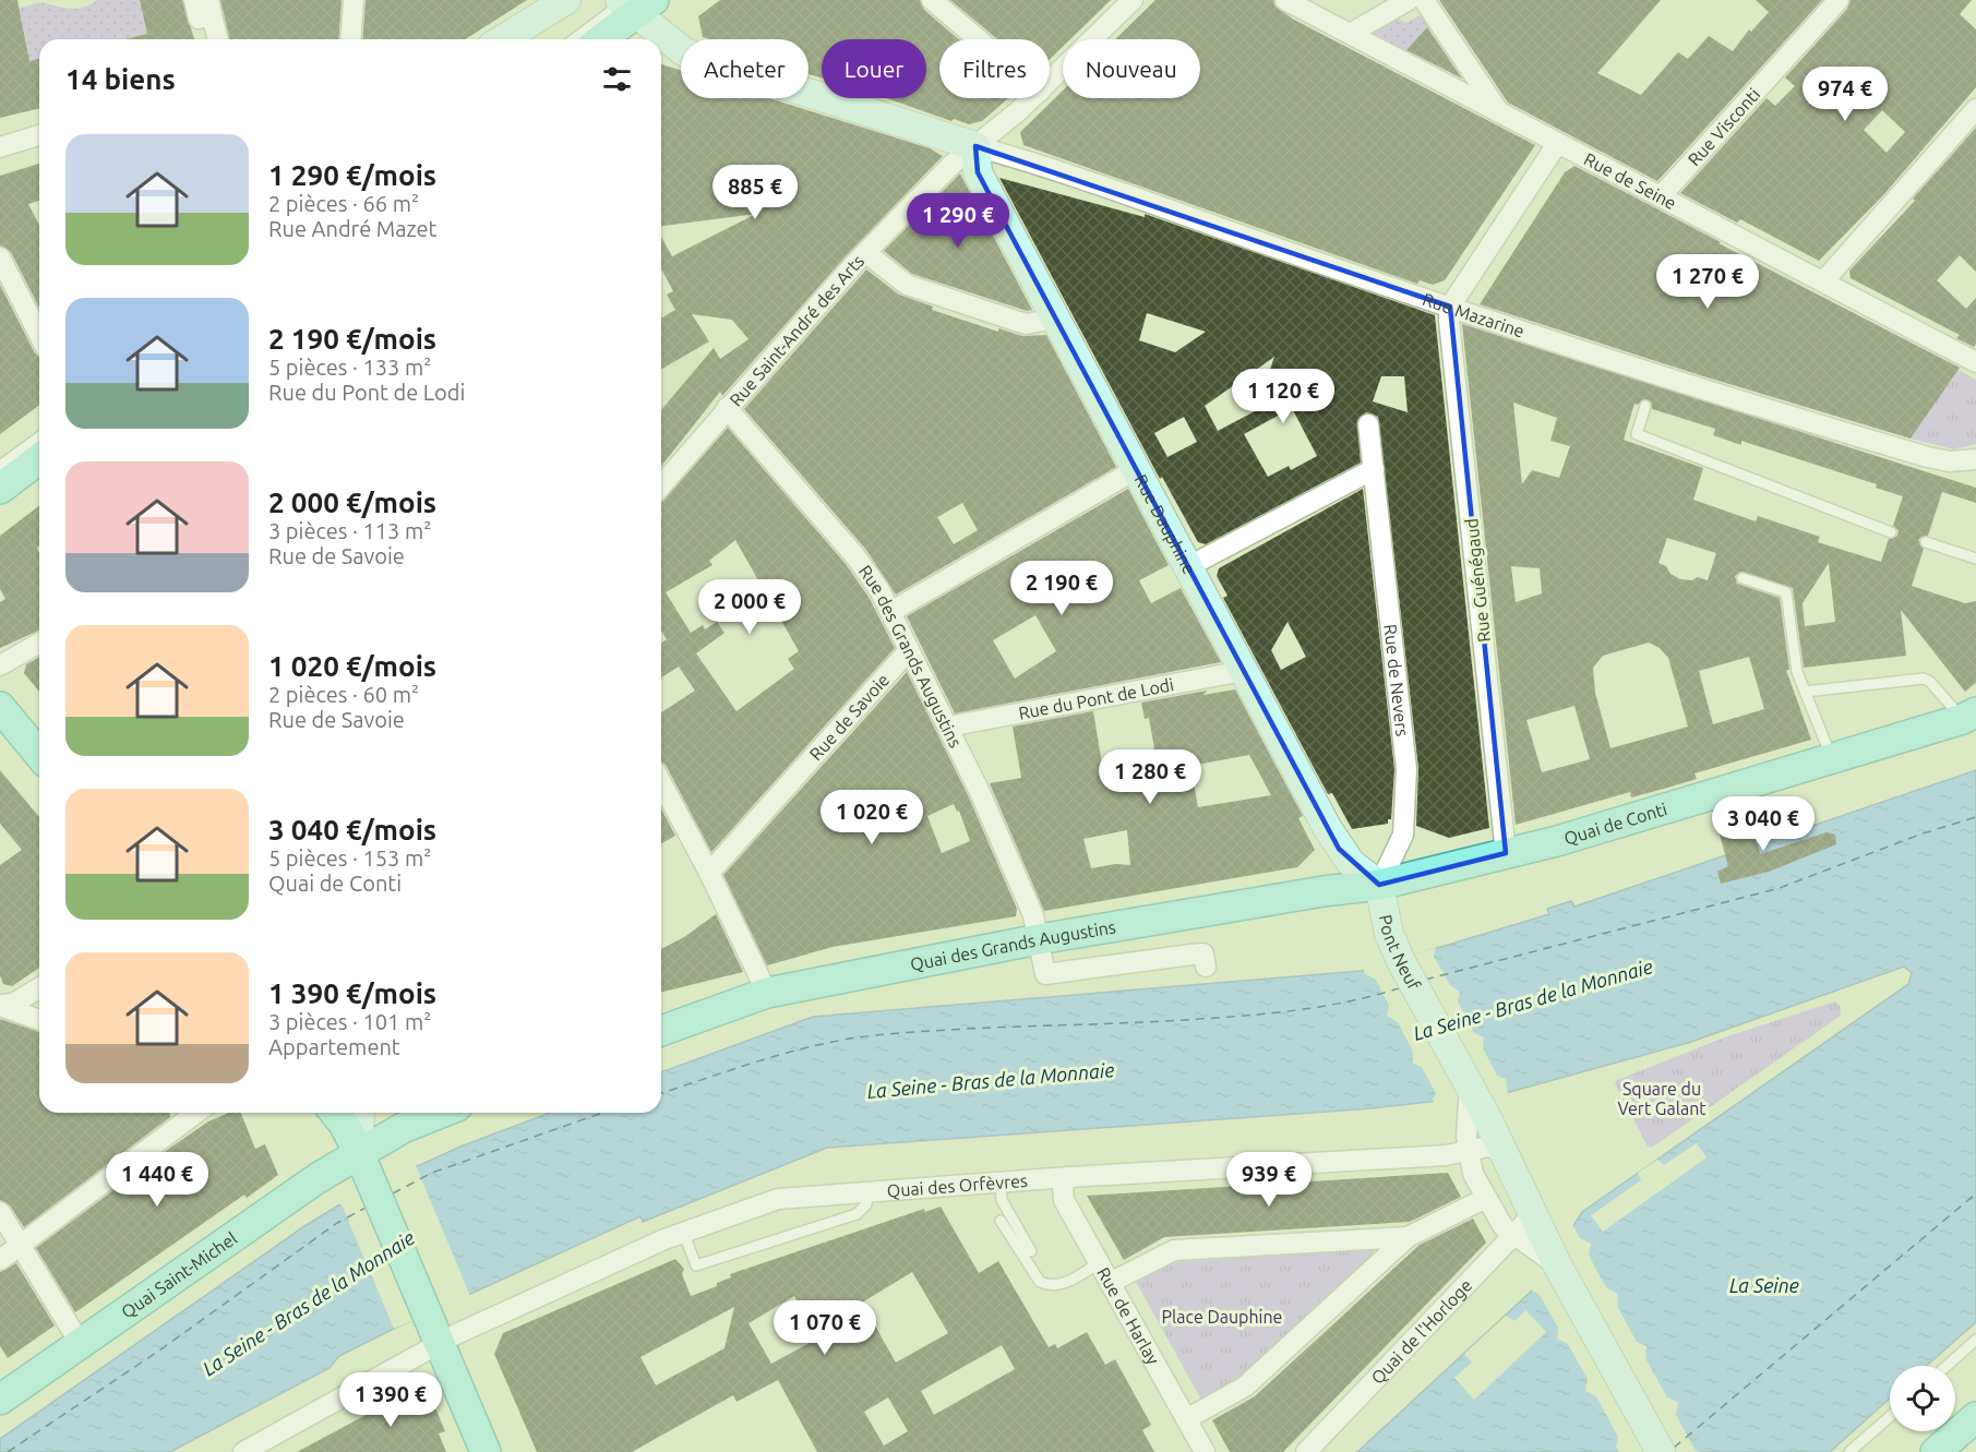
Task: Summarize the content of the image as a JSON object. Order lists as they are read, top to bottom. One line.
{"streets":{"main road":["Quai de Conti","Quai des Grands Augustins","Quai Saint-Michel"],"street":["Rue Visconti","Rue de Seine","Rue Mazarine","Rue Saint-André des Arts","Rue Dauphine","Rue Guénégaud","Rue des Grands Augustins","Rue de Nevers","Rue du Pont de Lodi","Rue de Savoie","Pont Neuf","Quai des Orfèvres","Rue de Harlay","Quai de l'Horloge"]},"crossings":[["Rue Visconti","Rue de Seine"],["Rue Mazarine","Rue Saint-André des Arts"],["Rue Mazarine","Rue Dauphine"],["Rue Mazarine","Rue Guénégaud"],["Rue Saint-André des Arts","Rue Dauphine"],["Rue Saint-André des Arts","Rue des Grands Augustins"],["Rue Dauphine","Rue de Nevers"],["Rue Dauphine","Rue du Pont de Lodi"],["Rue Dauphine","Quai de Conti"],["Rue Dauphine","Quai des Grands Augustins"],["Rue Dauphine","Pont Neuf"],["Rue Guénégaud","Quai de Conti"],["Rue des Grands Augustins","Rue du Pont de Lodi"],["Rue des Grands Augustins","Rue de Savoie"],["Rue des Grands Augustins","Quai des Grands Augustins"],["Rue de Nevers","Quai de Conti"],["Rue de Nevers","Quai des Grands Augustins"],["Rue de Nevers","Pont Neuf"],["Quai de Conti","Quai des Grands Augustins"],["Quai de Conti","Pont Neuf"],["Quai des Grands Augustins","Pont Neuf"],["Pont Neuf","Quai des Orfèvres"],["Pont Neuf","Quai de l'Horloge"],["Quai des Orfèvres","Rue de Harlay"]],"water":["La Seine - Bras de la Monnaie","La Seine"],"parks":["Square du Vert Galant","Place Dauphine"],"page":{"chip":["Acheter","Louer","Filtres","Nouveau"],"heading":"14 biens","price":["974 €","885 €","1 290 €","1 270 €","1 120 €","2 190 €","2 000 €","1 280 €","1 020 €","3 040 €","1 440 €","939 €","1 070 €","1 390 €"],"list":[{"name":"1 290 €/mois","note":"2 pièces · 66 m² · Rue André Mazet"},{"name":"2 190 €/mois","note":"5 pièces · 133 m² · Rue du Pont de Lodi"},{"name":"2 000 €/mois","note":"3 pièces · 113 m² · Rue de Savoie"},{"name":"1 020 €/mois","note":"2 pièces · 60 m² · Rue de Savoie"},{"name":"3 040 €/mois","note":"5 pièces · 153 m² · Quai de Conti"},{"name":"1 390 €/mois","note":"3 pièces · 101 m² · Appartement"}]}}
